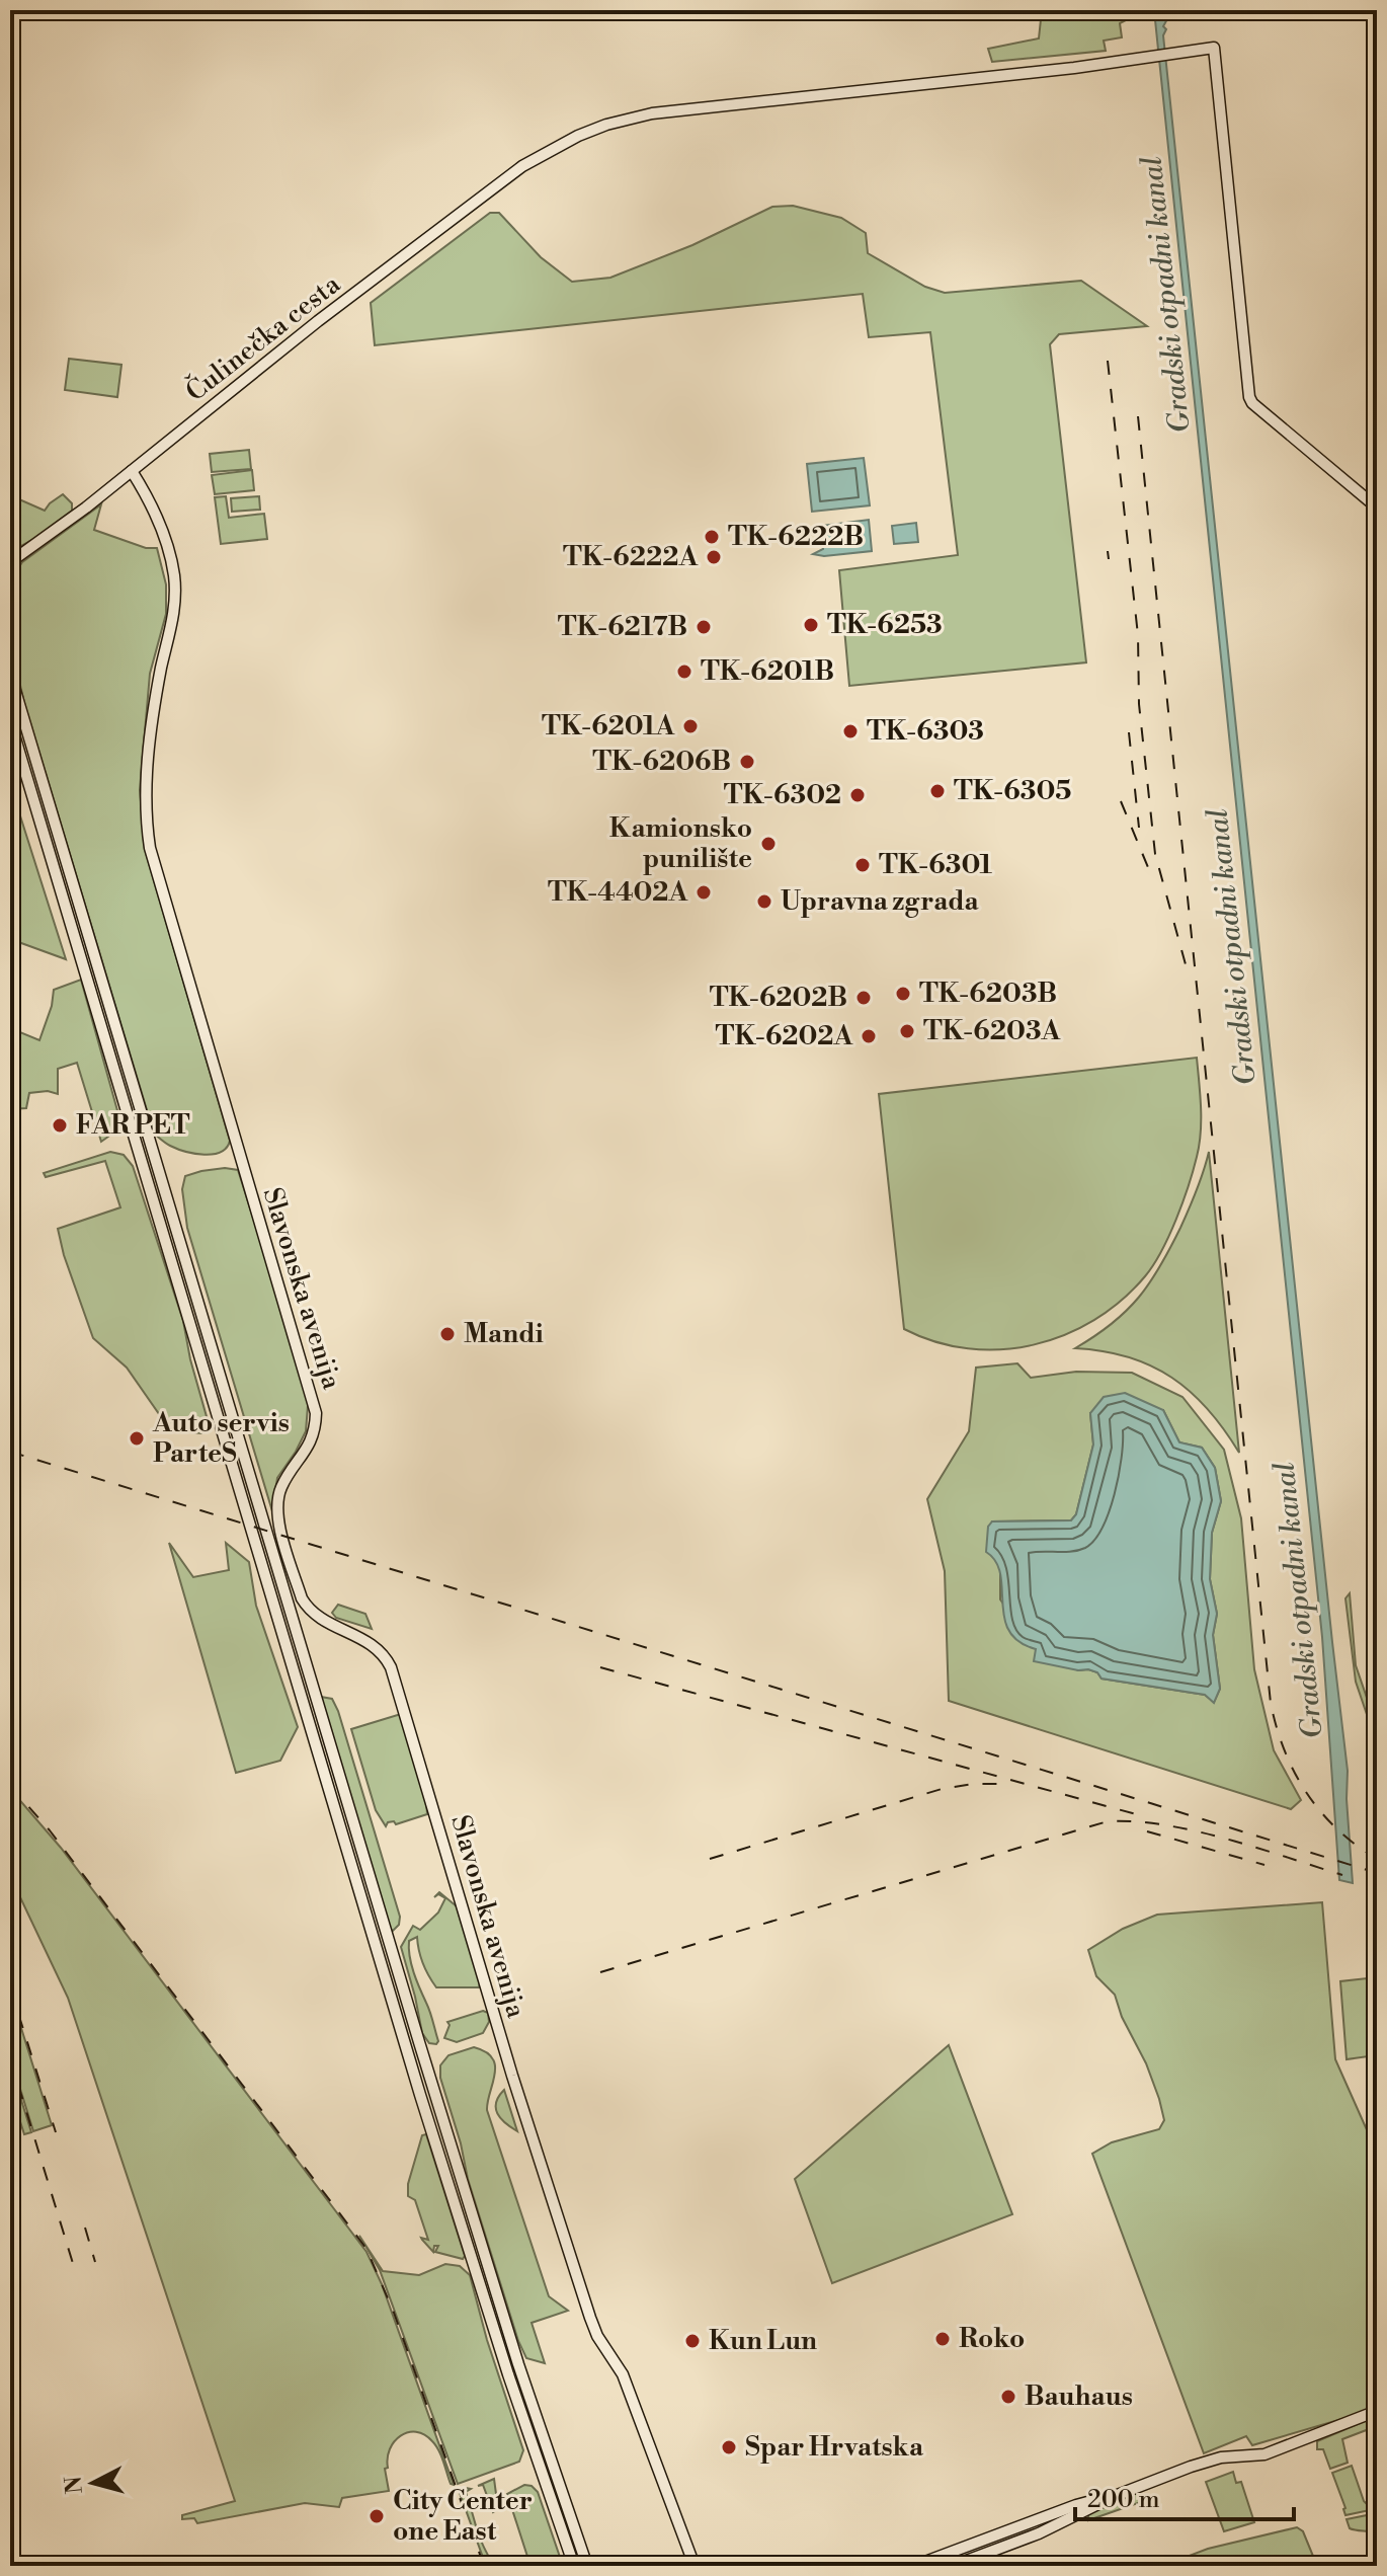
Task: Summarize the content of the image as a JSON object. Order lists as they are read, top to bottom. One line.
{"streets":{"street":["Čulinečka cesta","Slavonska avenija"]},"crossings":[["Čulinečka cesta","Slavonska avenija"]],"water":["Gradski otpadni kanal"],"places":["TK-6222B","TK-6222A","TK-6253","TK-6217B","TK-6201B","TK-6201A","TK-6303","TK-6206B","TK-6305","TK-6302","Kamionsko punilište","TK-6301","TK-4402A","Upravna zgrada","TK-6203B","TK-6202B","TK-6203A","TK-6202A","FAR PET","Mandi","Auto servis ParteS","Roko","Kun Lun","Bauhaus","Spar Hrvatska","City Center one East"],"scale_bar":"200 m","north":"left"}
